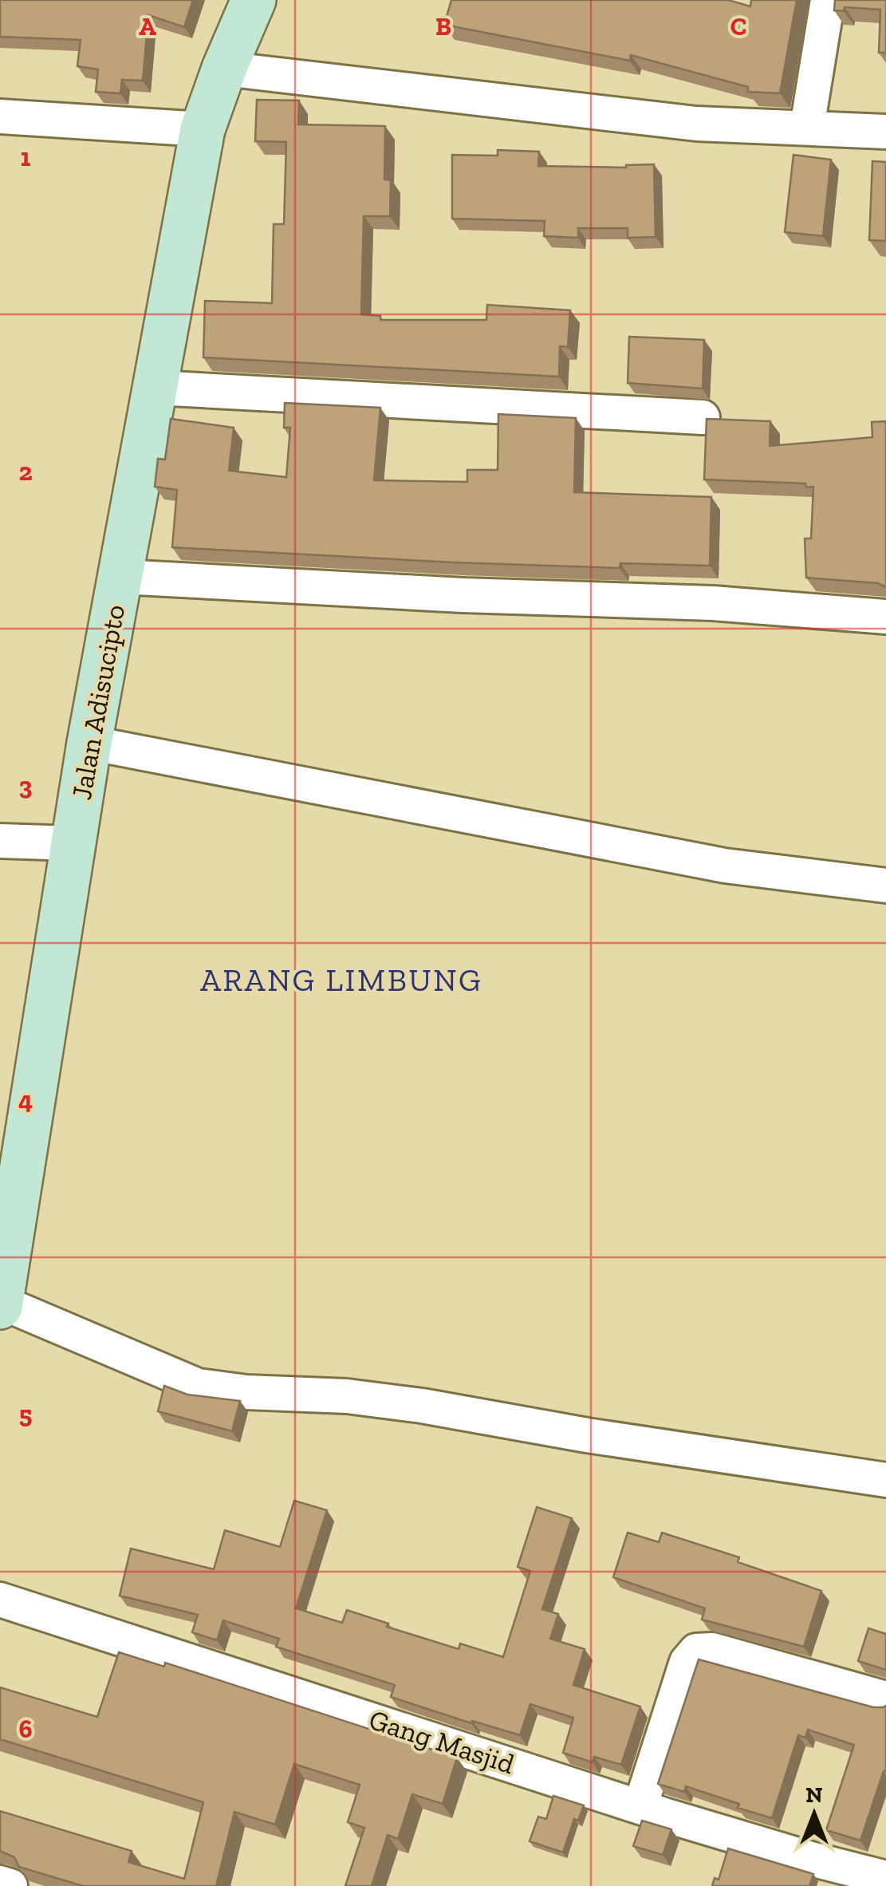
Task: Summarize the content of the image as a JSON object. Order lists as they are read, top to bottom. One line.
{"streets":{"main road":["Jalan Adisucipto"],"street":["Gang Masjid"]},"districts":["ARANG LIMBUNG"],"north":"top","grid":{"columns":["A","B","C"],"rows":["1","2","3","4","5","6"]}}
